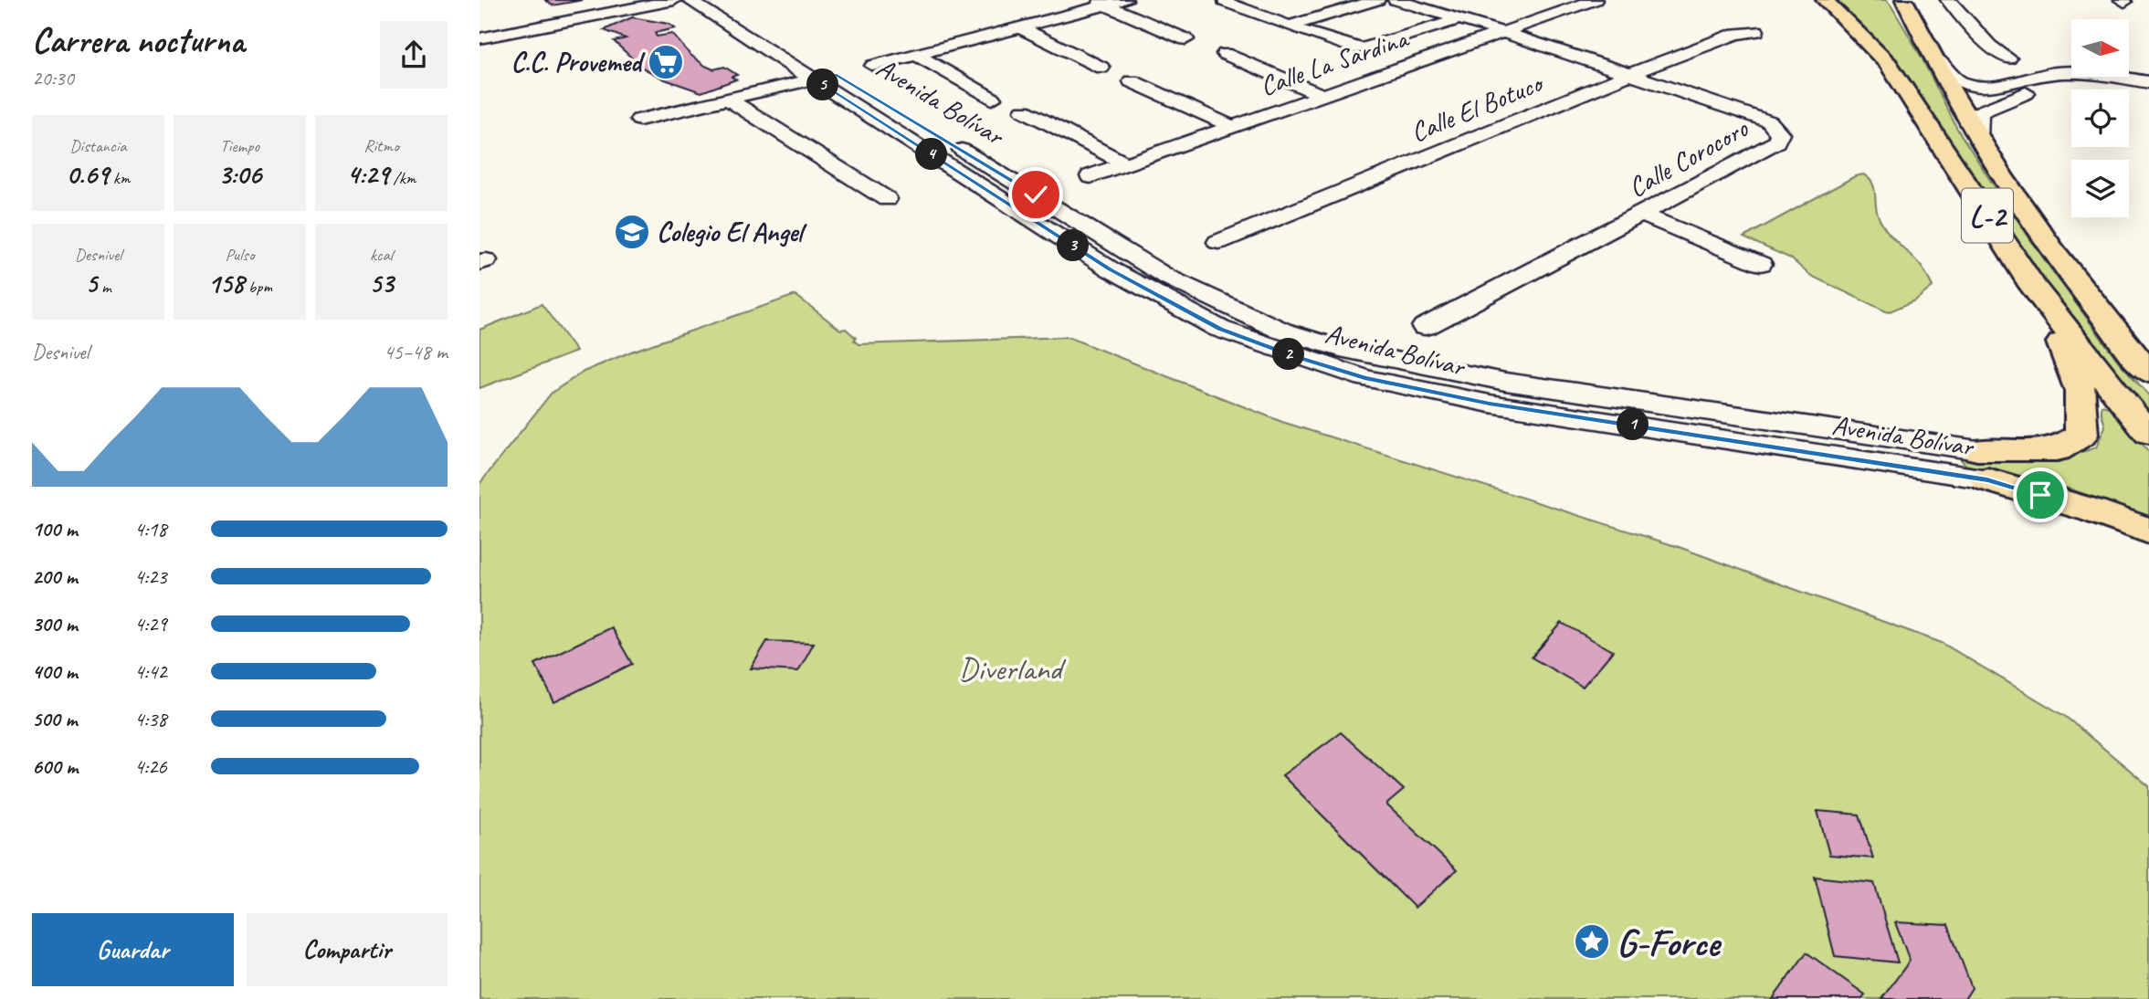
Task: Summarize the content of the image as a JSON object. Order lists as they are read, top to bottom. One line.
{"streets":{"main road":["L-2"],"street":["Calle La Sardina","Avenida Bolívar","Calle El Botuco","Calle Corocoro"]},"crossings":[["Calle La Sardina","Calle Corocoro"],["Avenida Bolívar","L-2"],["Calle El Botuco","Calle Corocoro"]],"parks":["Diverland"],"places":{"supermarket":["C.C. Provemed"],"school or university":["Colegio El Angel"],"place":["G-Force"]},"north":"right","page":{"heading":["Carrera nocturna","20:30"],"pins":["5","4","3","2","1"],"stats":[["Distancia","0.69 km"],["Tiempo","3:06"],["Ritmo","4:29 /km"],["Desnivel","5 m"],["Pulso","158 bpm"],["kcal","53"]],"chart":["Desnivel","45–48 m"],"list":[{"name":"100 m","note":"4:18"},{"name":"200 m","note":"4:23"},{"name":"300 m","note":"4:29"},{"name":"400 m","note":"4:42"},{"name":"500 m","note":"4:38"},{"name":"600 m","note":"4:26"}],"buttons":["Guardar","Compartir"]}}
